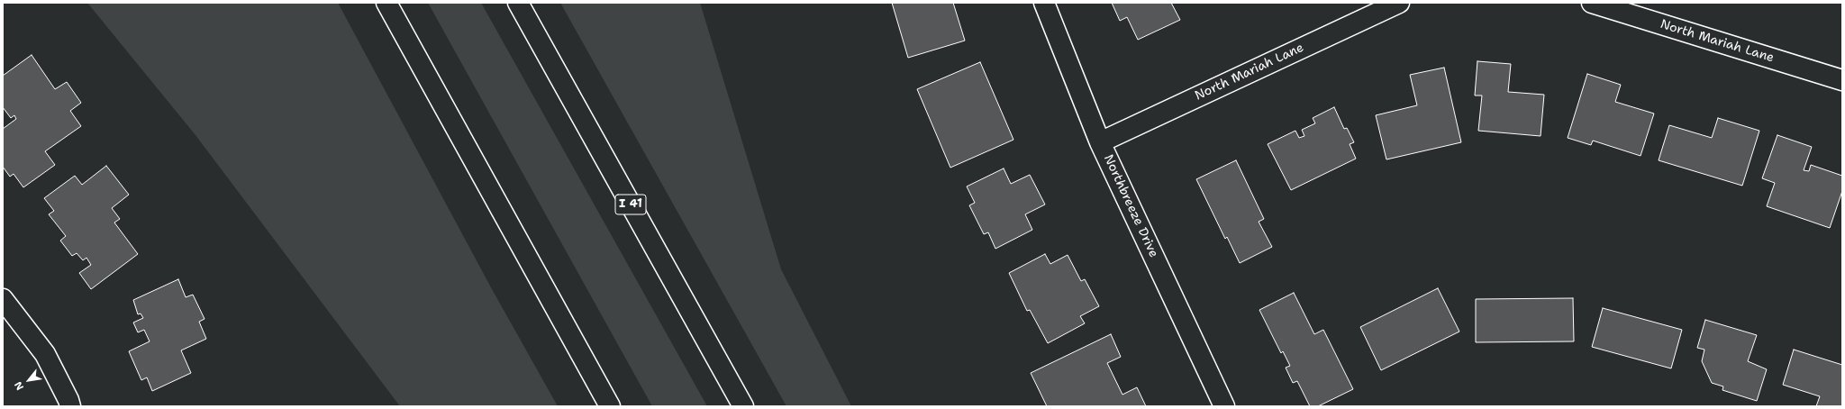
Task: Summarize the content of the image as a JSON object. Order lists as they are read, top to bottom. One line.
{"streets":{"main road":["North Mariah Lane","I 41","Northbreeze Drive"]},"crossings":[["North Mariah Lane","Northbreeze Drive"]],"north":"bottom left"}
